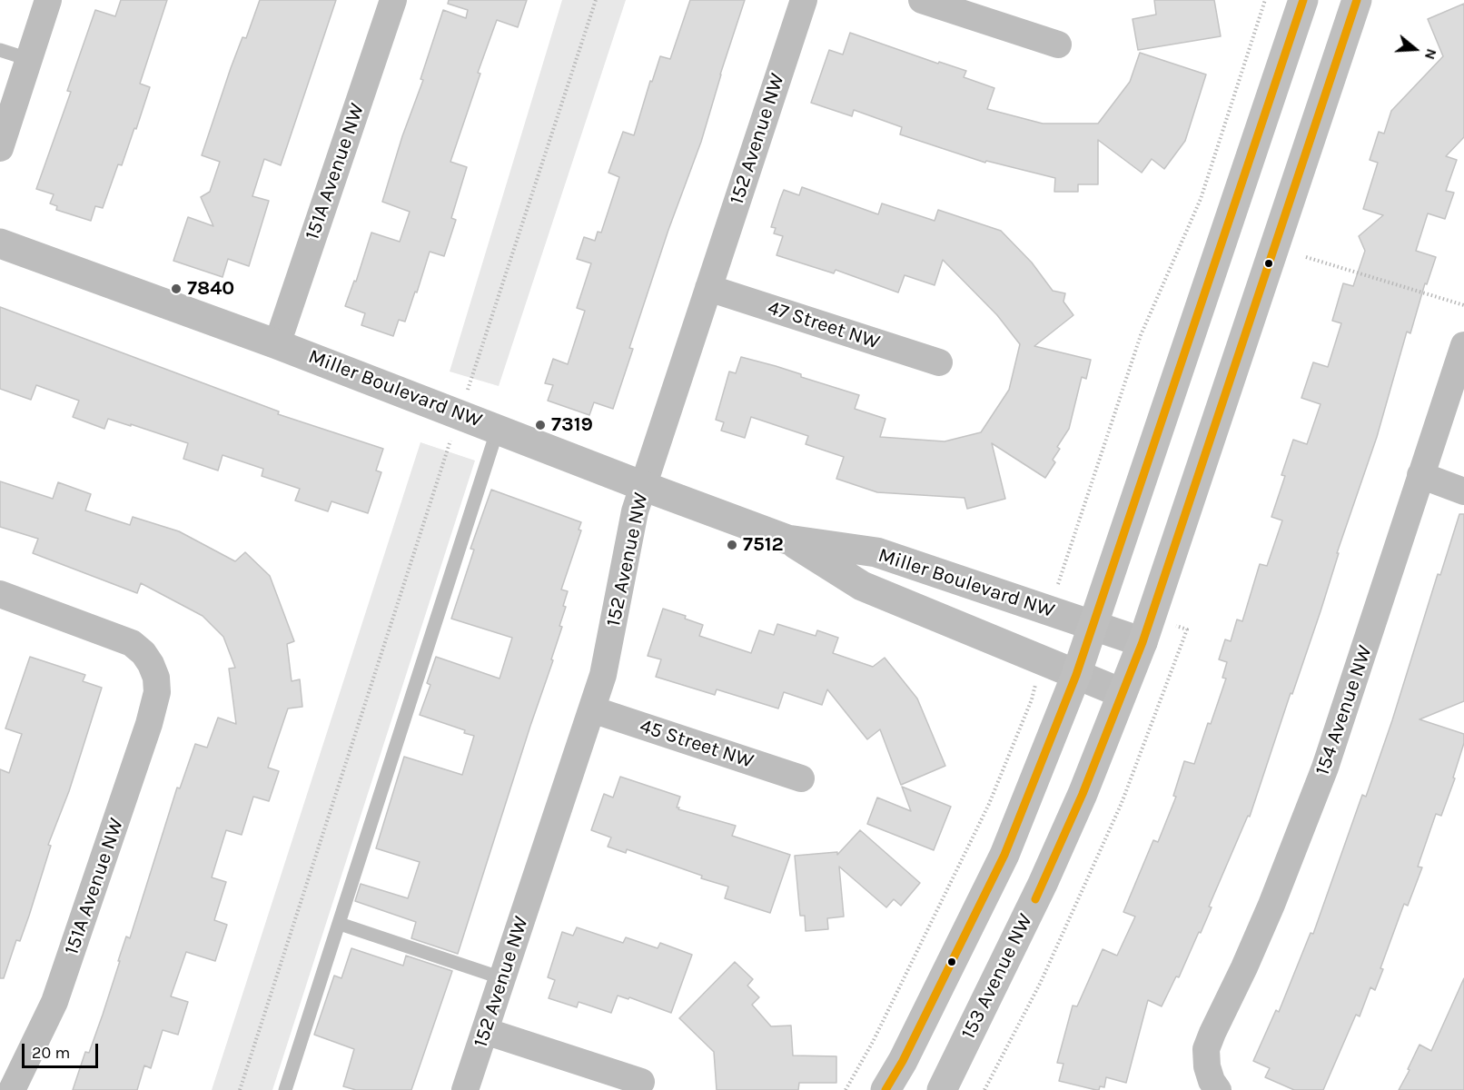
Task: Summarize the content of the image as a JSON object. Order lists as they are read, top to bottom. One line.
{"streets":{"main road":["153 Avenue NW"],"street":["152 Avenue NW","151A Avenue NW","47 Street NW","Miller Boulevard NW","154 Avenue NW","45 Street NW"]},"crossings":[["152 Avenue NW","47 Street NW"],["152 Avenue NW","Miller Boulevard NW"],["152 Avenue NW","45 Street NW"],["151A Avenue NW","Miller Boulevard NW"],["Miller Boulevard NW","153 Avenue NW"]],"places":["7840","7319","7512"],"scale_bar":"20 m","north":"right"}
